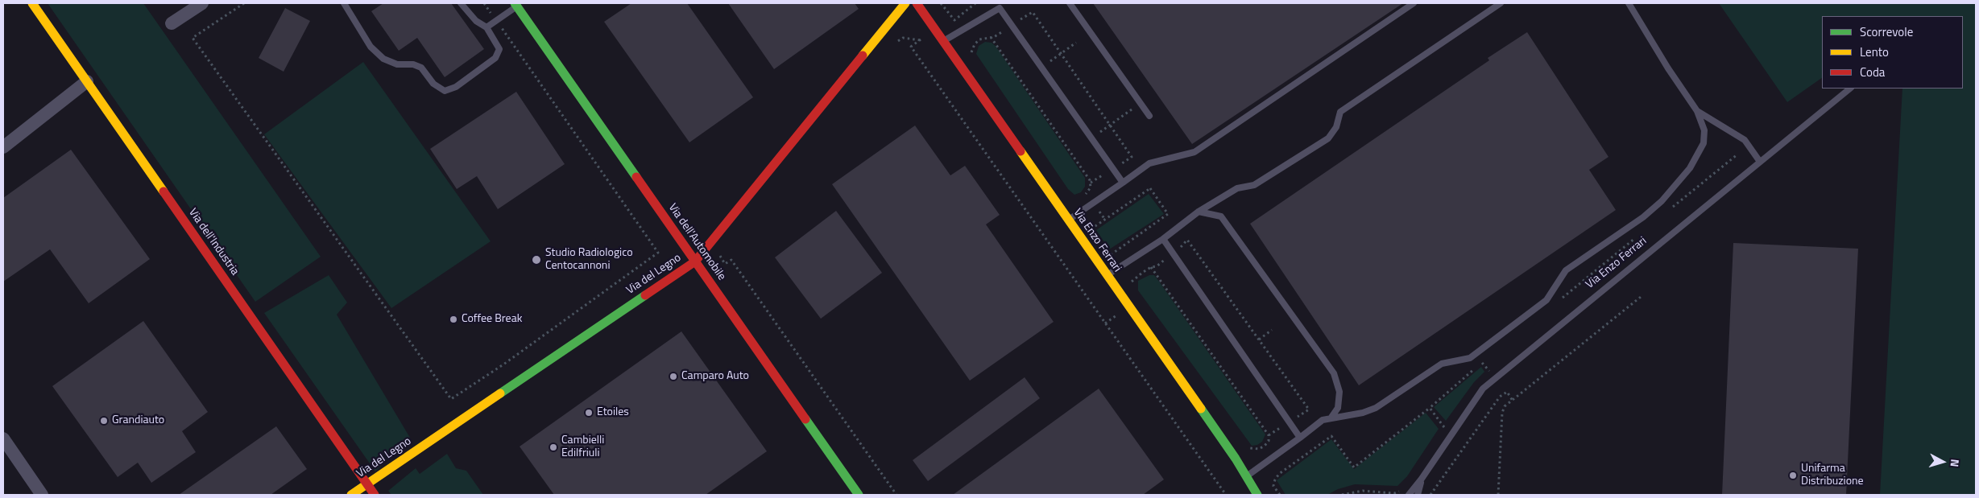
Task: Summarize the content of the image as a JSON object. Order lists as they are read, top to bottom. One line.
{"streets":{"street":["Via Enzo Ferrari","Via dell'Industria","Via dell'Automobile","Via del Legno"]},"crossings":[["Via dell'Industria","Via del Legno"],["Via dell'Automobile","Via del Legno"]],"places":["Studio Radiologico Centocannoni","Coffee Break","Camparo Auto","Etoiles","Grandiauto","Cambielli Edilfriuli","Unifarma Distribuzione"],"legend":["Scorrevole","Lento","Coda"],"north":"right"}
